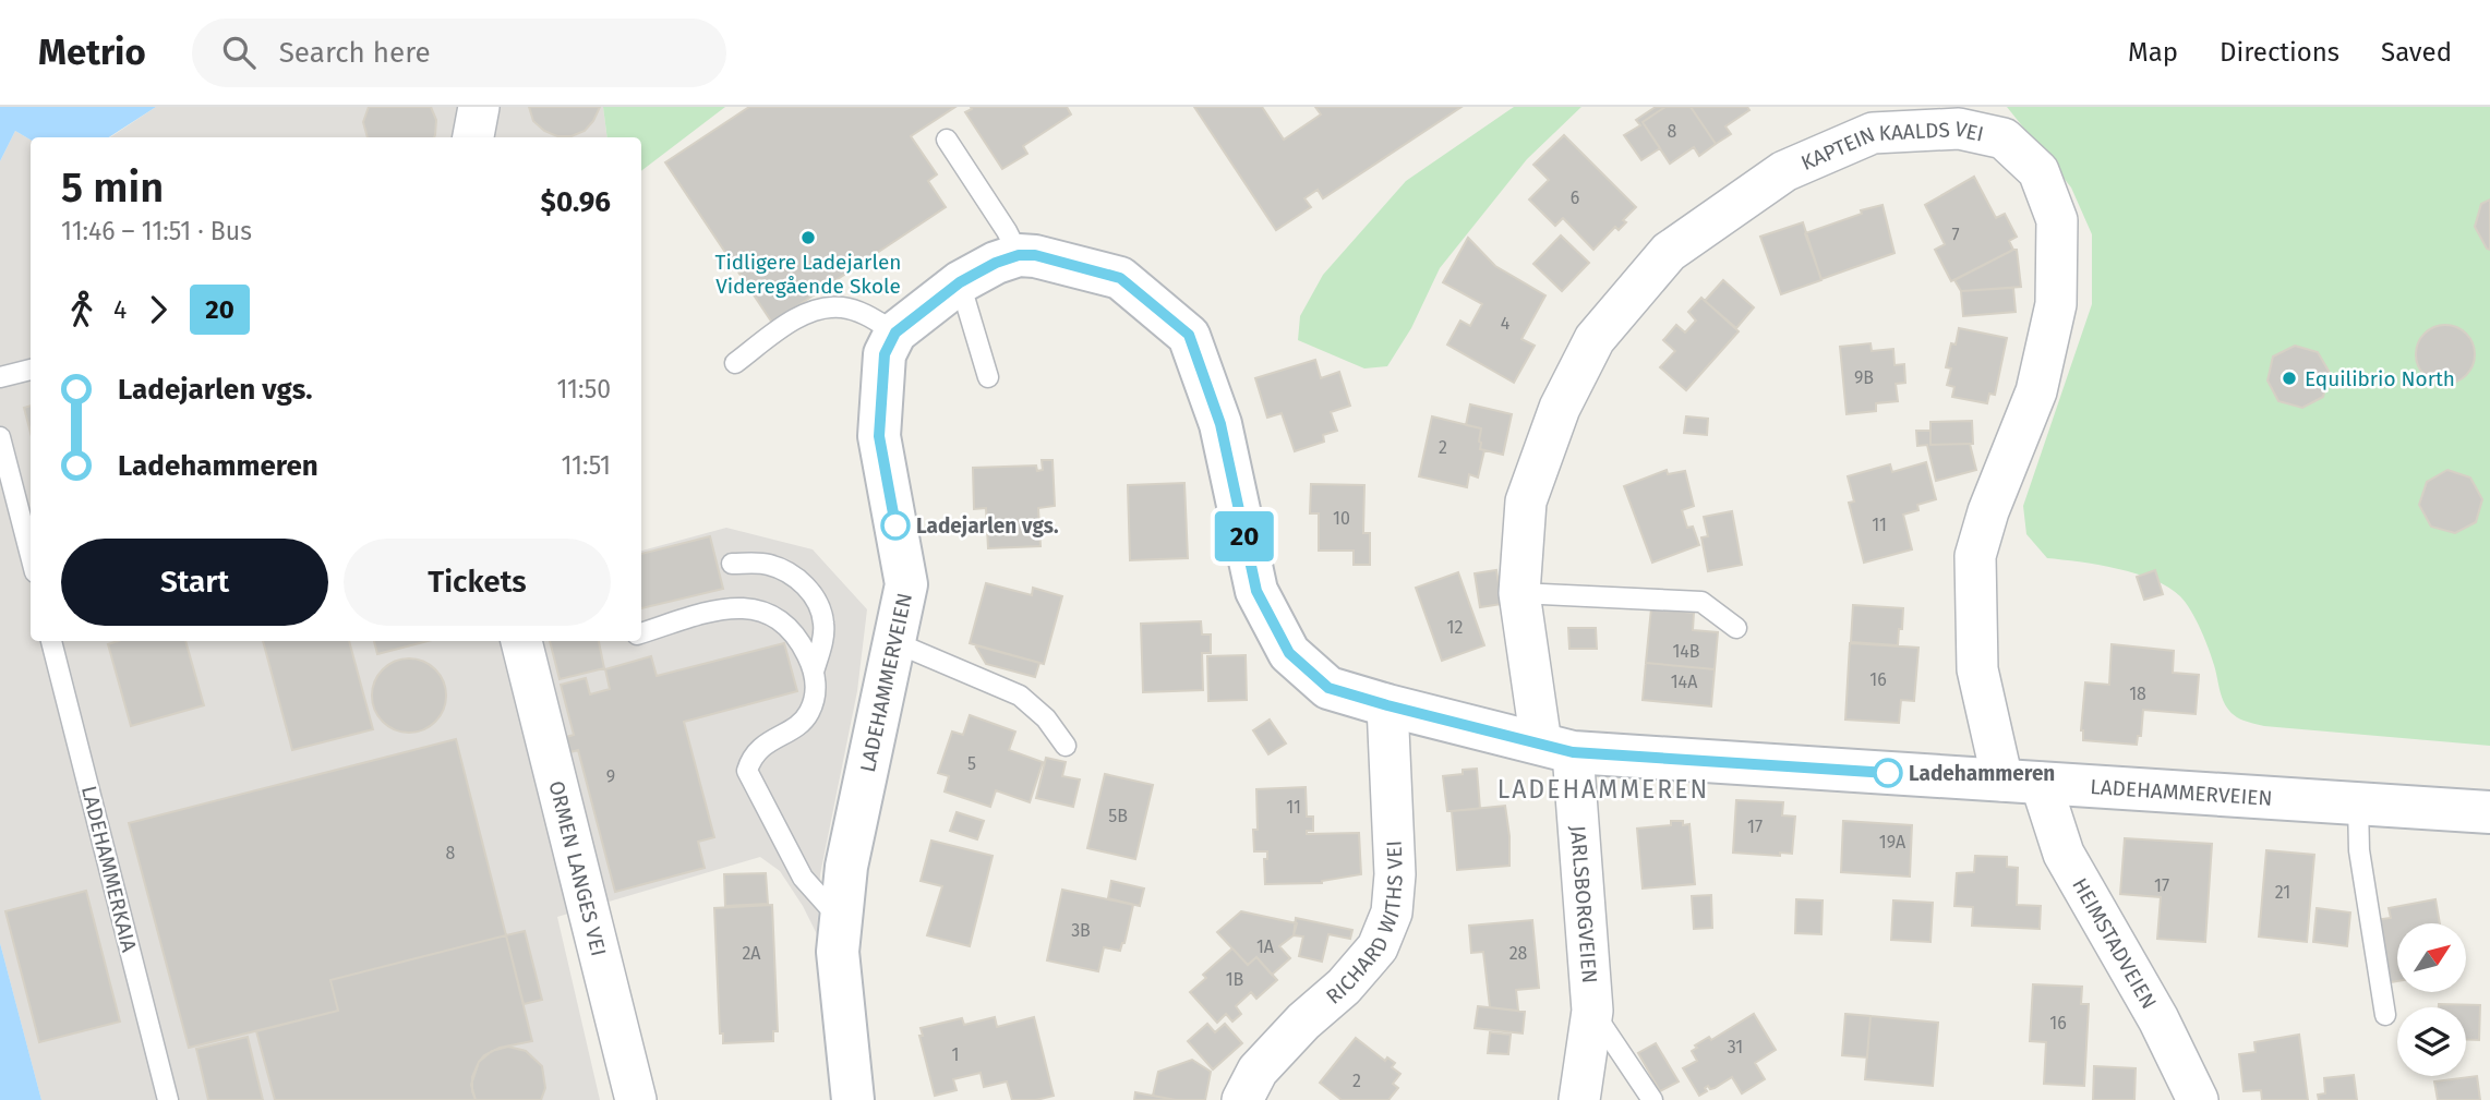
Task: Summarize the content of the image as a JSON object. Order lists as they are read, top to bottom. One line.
{"streets":{"street":["KAPTEIN KAALDS VEI","LADEHAMMERVEIEN","ORMEN LANGES VEI","JARLSBORGVEIEN","RICHARD WITHS VEI","HEIMSTADVEIEN"],"lane":["LADEHAMMERKAIA"]},"crossings":[["KAPTEIN KAALDS VEI","LADEHAMMERVEIEN"],["KAPTEIN KAALDS VEI","JARLSBORGVEIEN"],["KAPTEIN KAALDS VEI","HEIMSTADVEIEN"],["LADEHAMMERVEIEN","JARLSBORGVEIEN"],["LADEHAMMERVEIEN","RICHARD WITHS VEI"],["LADEHAMMERVEIEN","HEIMSTADVEIEN"]],"districts":["LADEHAMMEREN"],"places":["Tidligere Ladejarlen Videregående Skole","Equilibrio North","Ladejarlen vgs.","Ladehammeren"],"lines":["bus line 20"],"house_numbers":["8","6","7","4","9B","2","10","11","12","14B","16","14A","18","5","9","11","5B","17","19A","8","17","21","3B","1A","2A","28","1B","16","31","1","2"],"north":"top right","page":{"header":"Metrio","search":"Search here","nav":["Map","Directions","Saved"],"on_map":"20","heading":["5 min","11:46 – 11:51 · Bus","$0.96"],"legs":["4","20"],"list":[{"name":"Ladejarlen vgs.","value":"11:50"},{"name":"Ladehammeren","value":"11:51"}],"buttons":["Start","Tickets"]}}
